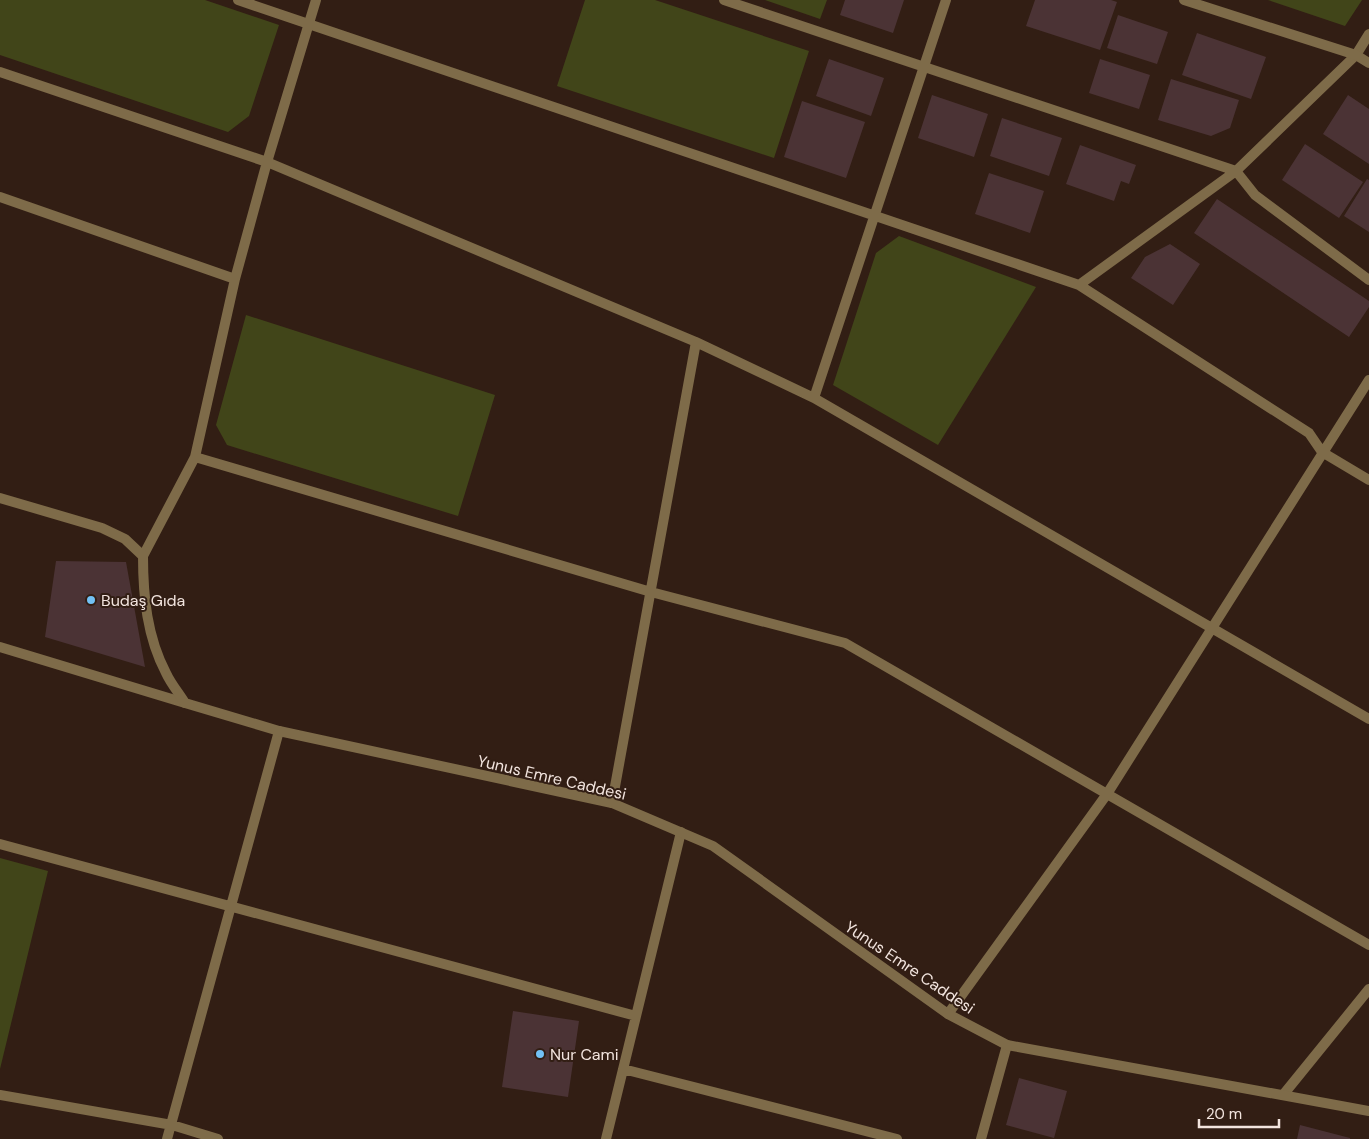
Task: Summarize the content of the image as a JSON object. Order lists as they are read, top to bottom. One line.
{"streets":{"street":["Yunus Emre Caddesi"]},"places":["Budaş Gıda","Nur Cami"],"scale_bar":"20 m"}
